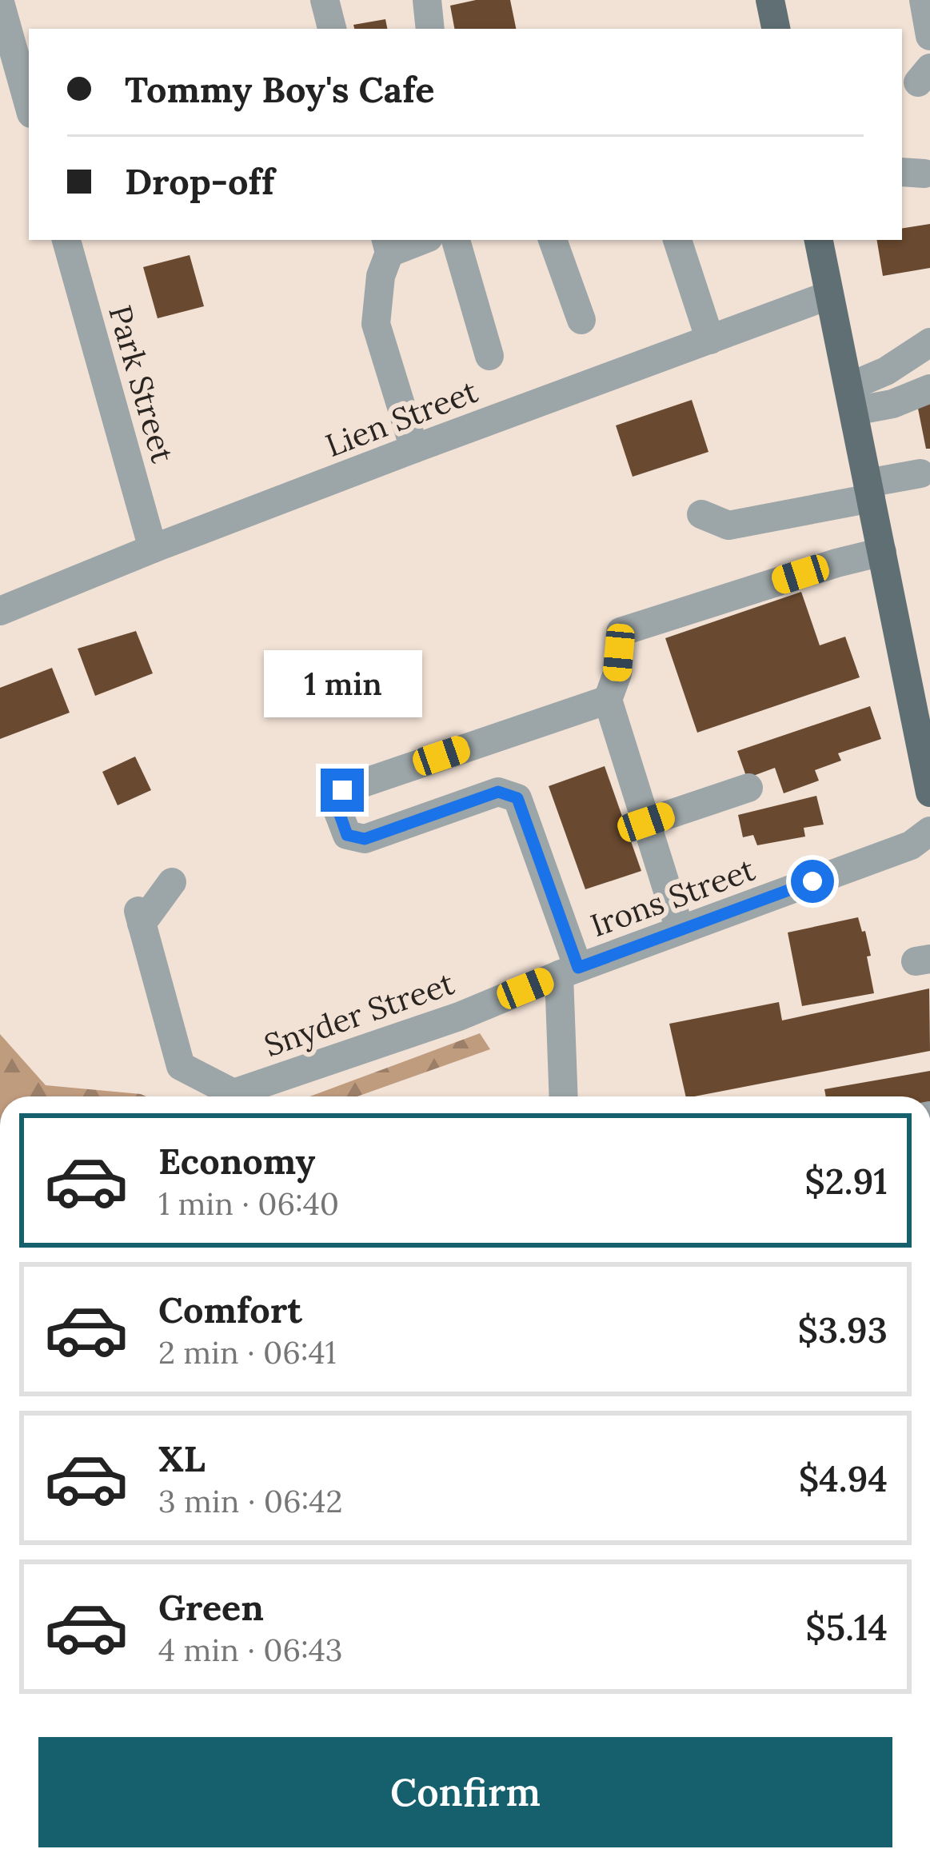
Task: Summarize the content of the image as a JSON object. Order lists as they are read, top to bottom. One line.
{"streets":{"street":["Park Street","Lien Street","Irons Street","Snyder Street"]},"crossings":[["Park Street","Lien Street"],["Irons Street","Snyder Street"]],"page":{"banner":["Tommy Boy's Cafe","Drop-off"],"bubble":"1 min","list":[{"name":"Economy","note":"1 min · 06:40","value":"$2.91"},{"name":"Comfort","note":"2 min · 06:41","value":"$3.93"},{"name":"XL","note":"3 min · 06:42","value":"$4.94"},{"name":"Green","note":"4 min · 06:43","value":"$5.14"}],"buttons":"Confirm"}}
